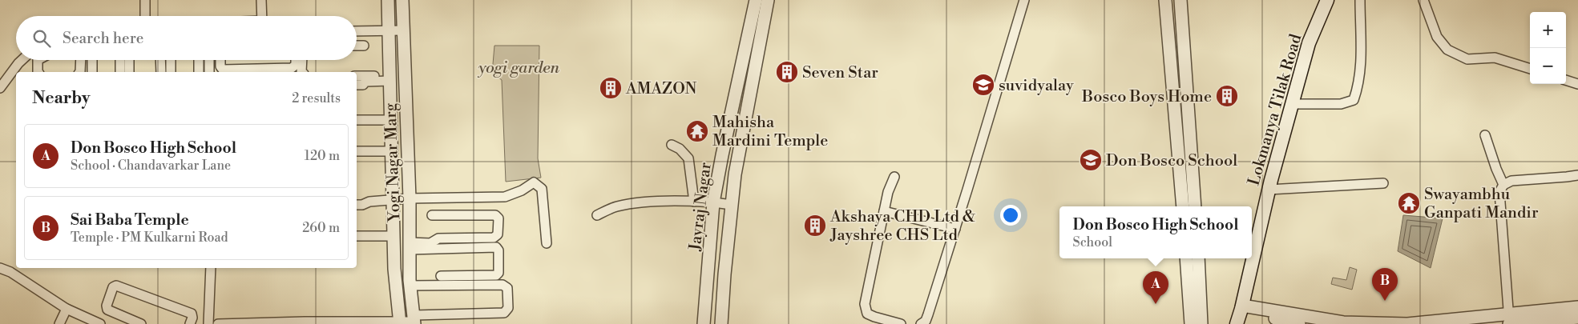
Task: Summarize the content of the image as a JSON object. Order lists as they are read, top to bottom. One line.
{"streets":{"main road":["Lokmanya Tilak Road"],"street":["Yogi Nagar Marg","Jayraj Nagar"]},"parks":["yogi garden"],"places":{"building":["Seven Star","AMAZON","Bosco Boys Home","Akshaya CHD Ltd & Jayshree CHS Ltd"],"school or university":["suvidyalay","Don Bosco School"],"temple":["Mahisha Mardini Temple","Swayambhu Ganpati Mandir"]},"page":{"map_buttons":["+","−"],"search":"Search here","heading":["Nearby","2 results"],"list":[{"mark":"A","name":"Don Bosco High School","note":"School · Chandavarkar Lane","value":"120 m"},{"mark":"B","name":"Sai Baba Temple","note":"Temple · PM Kulkarni Road","value":"260 m"}],"popup":["Don Bosco High School","School"],"pins":["B","A"]}}
